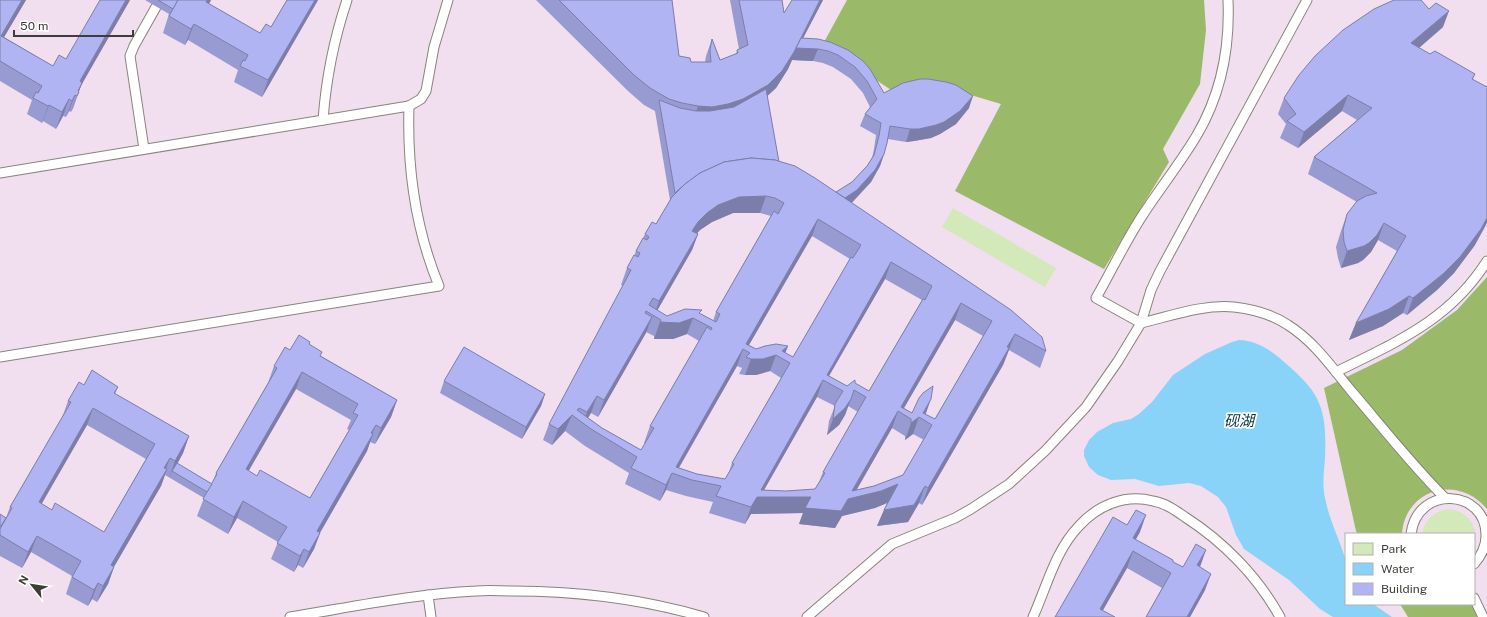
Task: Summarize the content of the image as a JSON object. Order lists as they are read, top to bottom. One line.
{"water":["砚湖"],"legend":["Park","Water","Building"],"scale_bar":"50 m","north":"top left"}
